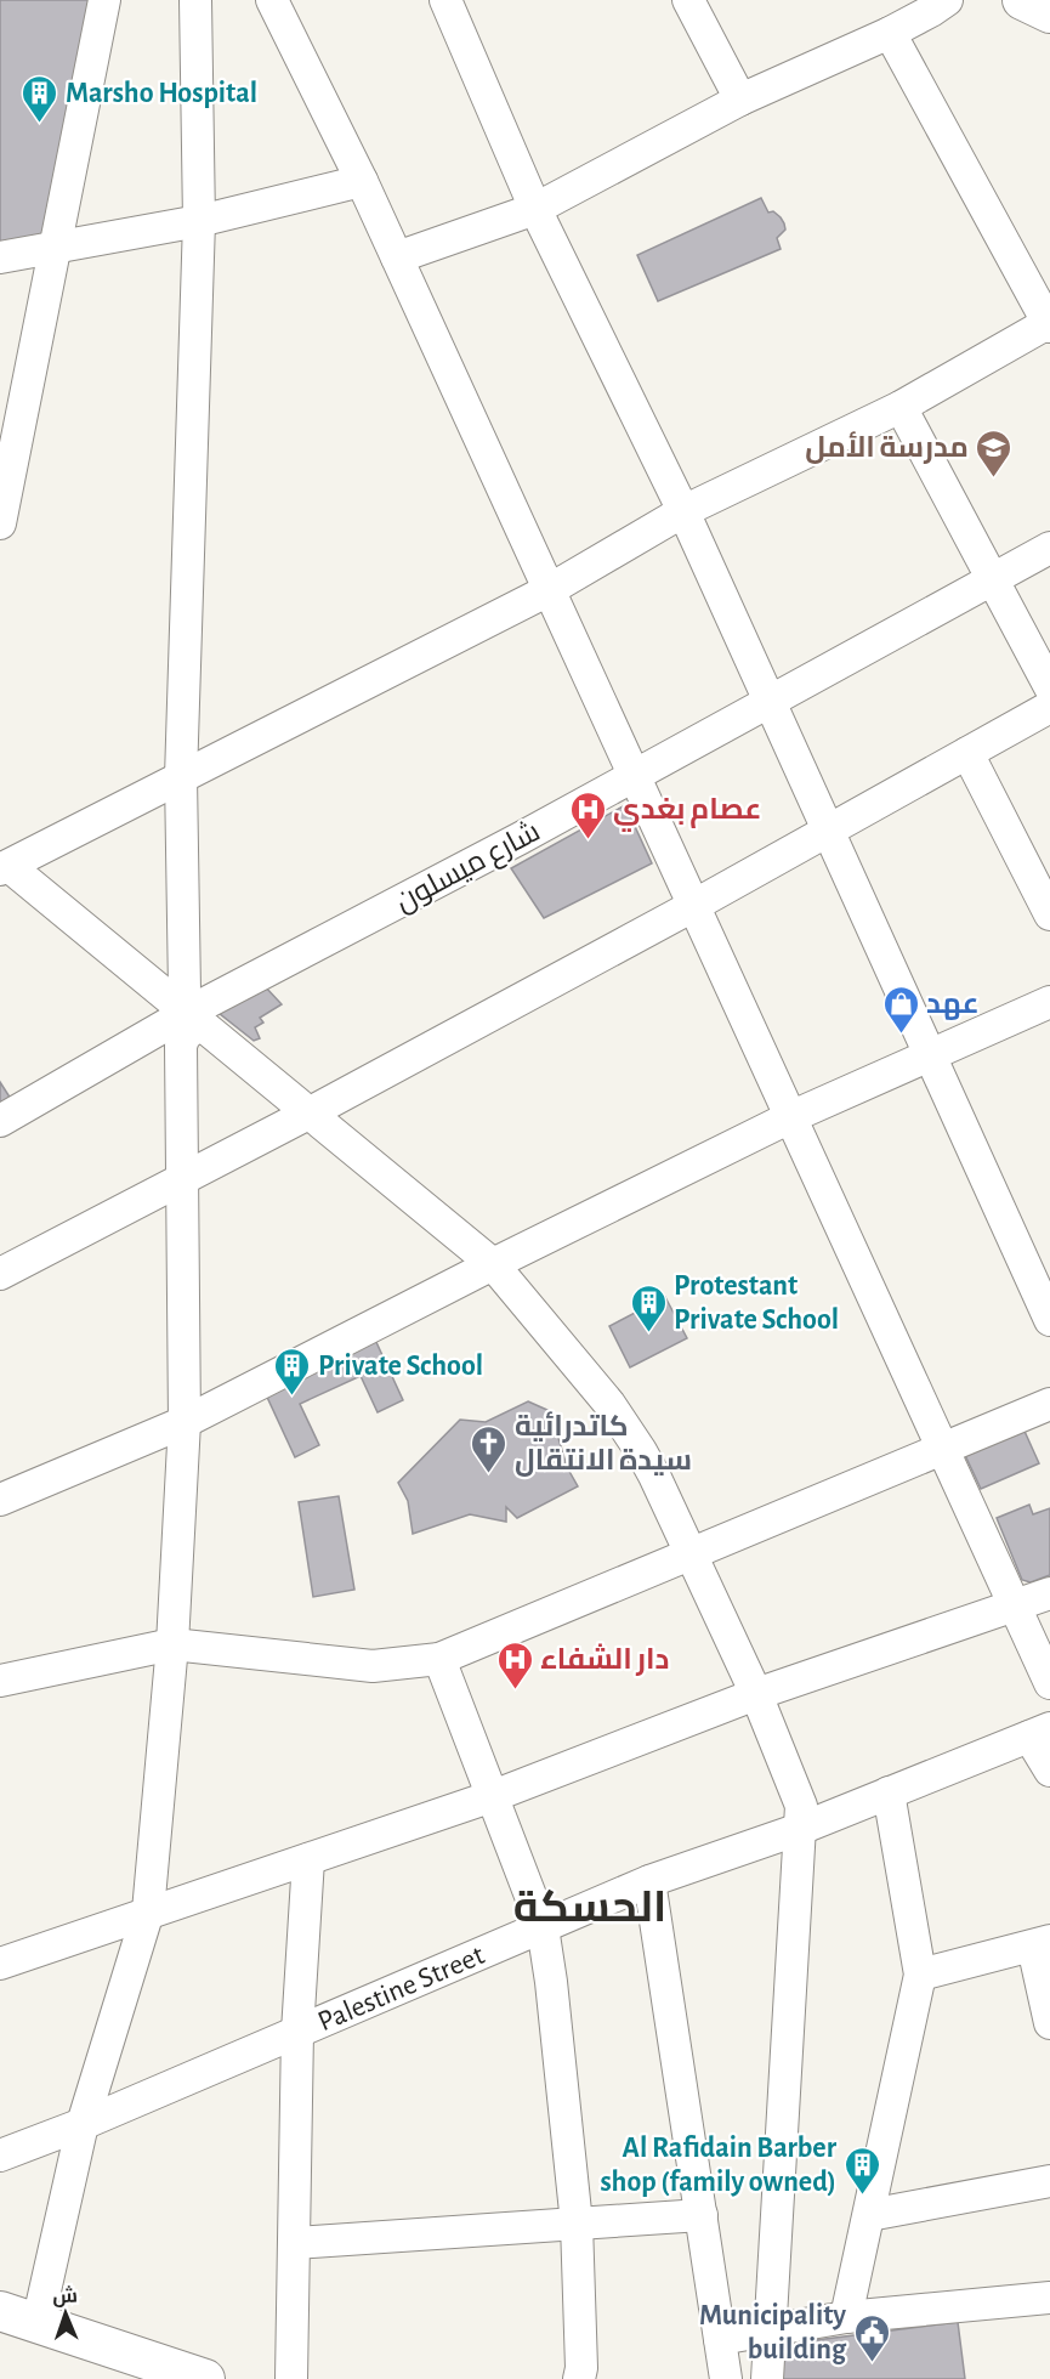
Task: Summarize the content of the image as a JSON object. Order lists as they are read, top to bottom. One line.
{"streets":{"street":["شارع ميسلون","Palestine Street"]},"districts":["الحسكة"],"places":{"building":["Marsho Hospital","Protestant Private School","Private School","Al Rafidain Barber shop (family owned)"],"school or university":["مدرسة الأمل"],"hospital":["عصام بغدي","دار الشفاء"],"shop":["عهد"],"church":["كاتدرائية سيدة الانتقال"],"public building":["Municipality building"]},"north":"top"}
